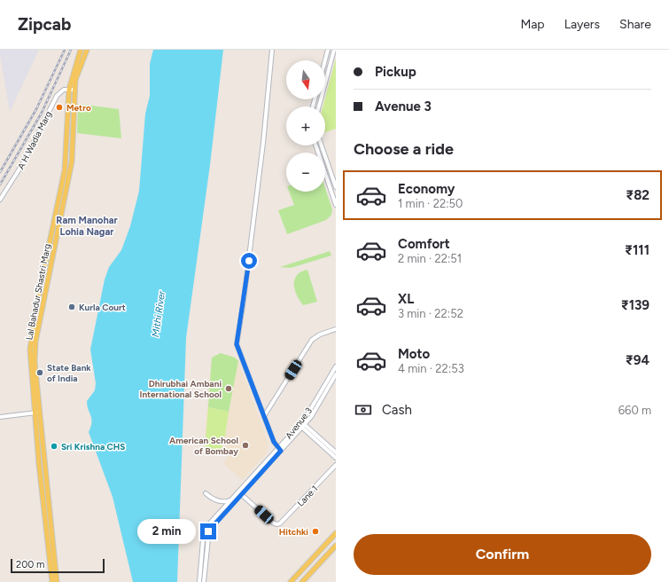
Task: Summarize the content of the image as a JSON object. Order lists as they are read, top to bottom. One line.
{"streets":{"main road":["Lal Bahadur Shastri Marg"],"street":["A H Wadia Marg","Avenue 3","Lane 1"]},"crossings":[["A H Wadia Marg","Lal Bahadur Shastri Marg"],["Avenue 3","Lane 1"]],"districts":["Ram Manohar Lohia Nagar"],"water":["Mithi River"],"places":["Metro","Kurla Court","State Bank of India","Dhirubhai Ambani International School","American School of Bombay","Sri Krishna CHS","Hitchki"],"scale_bar":"200 m","north":"bottom","page":{"header":"Zipcab","nav":["Map","Layers","Share"],"banner":["Pickup","Avenue 3"],"map_buttons":["+","−"],"heading":"Choose a ride","list":[{"name":"Economy","note":"1 min · 22:50","value":"₹82"},{"name":"Comfort","note":"2 min · 22:51","value":"₹111"},{"name":"XL","note":"3 min · 22:52","value":"₹139"},{"name":"Moto","note":"4 min · 22:53","value":"₹94"}],"pay":["Cash","660 m"],"bubble":"2 min","buttons":"Confirm","scale":"200 m"}}
